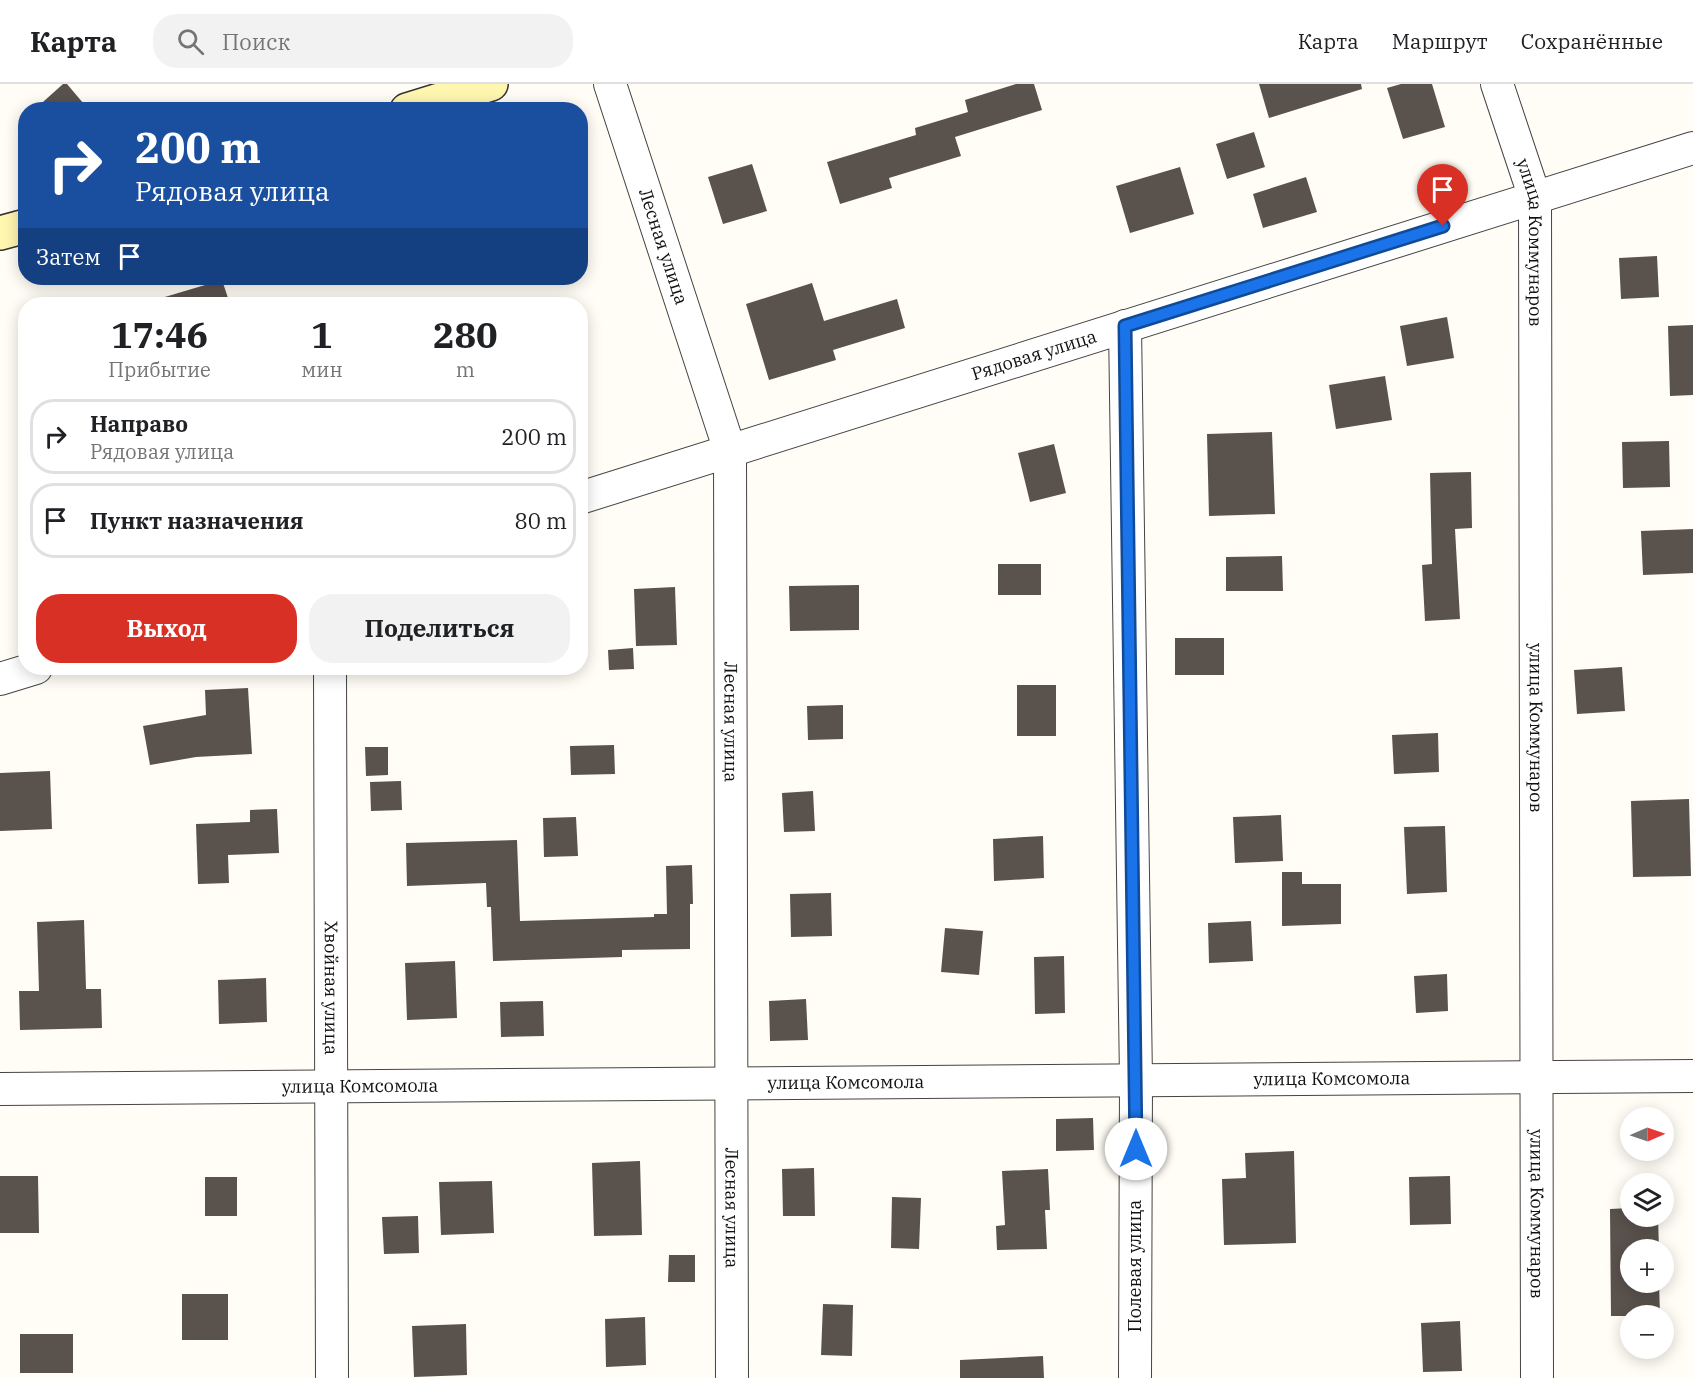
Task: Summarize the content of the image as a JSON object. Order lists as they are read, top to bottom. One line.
{"streets":{"street":["улица Коммунаров","Лесная улица","Рядовая улица","Хвойная улица","улица Комсомола","Полевая улица"]},"crossings":[["улица Коммунаров","Рядовая улица"],["улица Коммунаров","улица Комсомола"],["Лесная улица","Рядовая улица"],["Лесная улица","улица Комсомола"],["Рядовая улица","Полевая улица"],["Хвойная улица","улица Комсомола"],["улица Комсомола","Полевая улица"]],"north":"right","page":{"header":"Карта","search":"Поиск","nav":["Карта","Маршрут","Сохранённые"],"turn":["200 m","Рядовая улица"],"then":"Затем","eta":["17:46","Прибытие","1","мин","280","m"],"list":[{"name":"Направо","note":"Рядовая улица","value":"200 m"},{"name":"Пункт назначения","value":"80 m"}],"buttons":["Выход","Поделиться"],"map_buttons":["+","−"]}}
